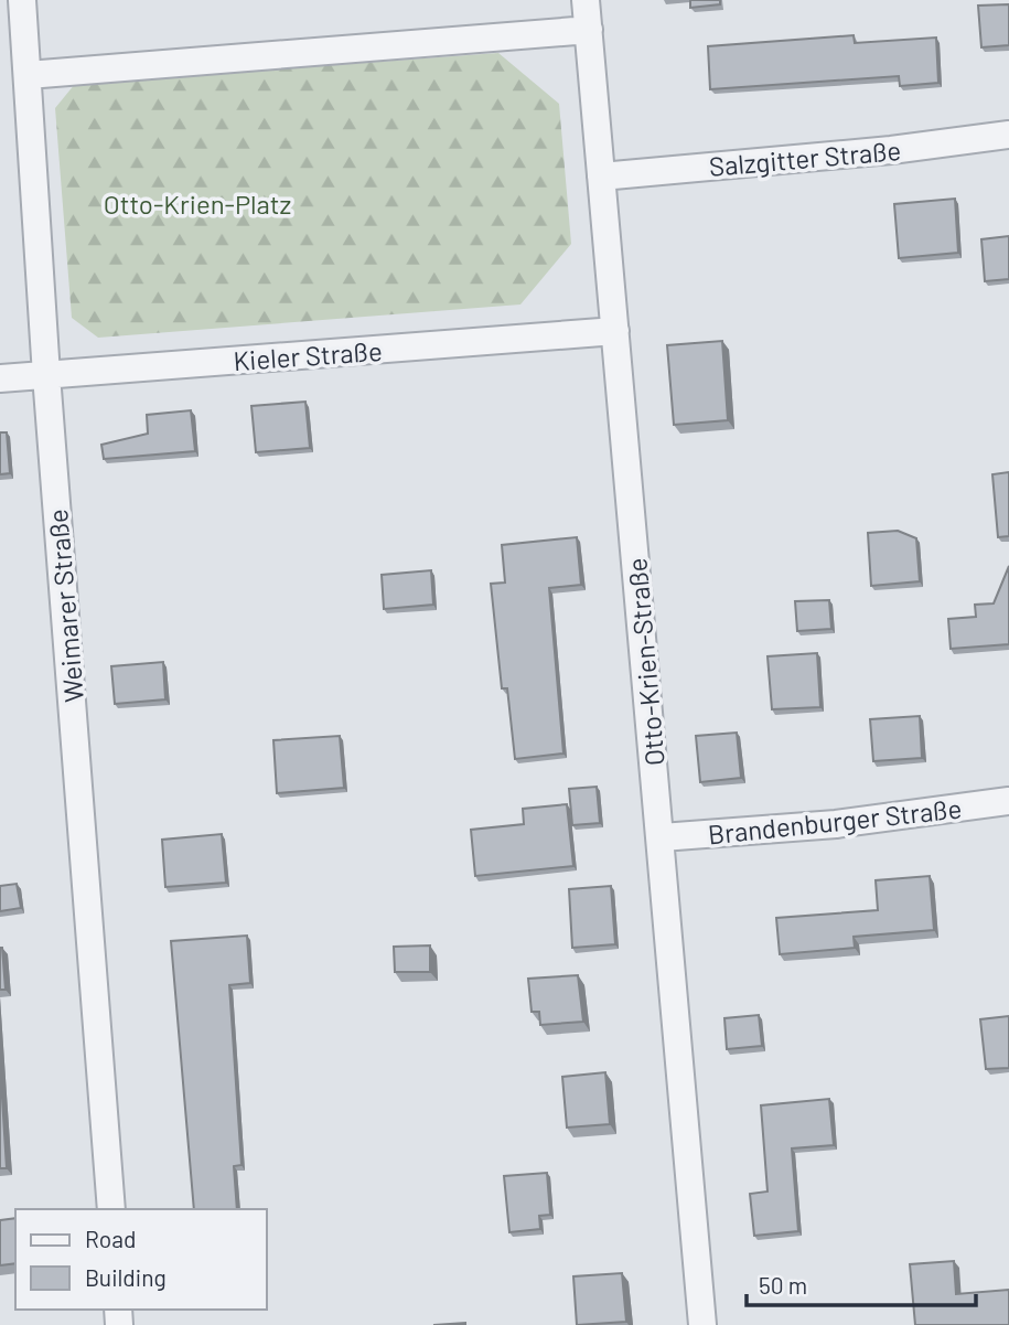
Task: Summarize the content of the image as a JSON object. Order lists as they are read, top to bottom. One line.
{"streets":{"street":["Salzgitter Straße","Kieler Straße","Weimarer Straße","Otto-Krien-Straße","Brandenburger Straße"]},"crossings":[["Salzgitter Straße","Otto-Krien-Straße"],["Kieler Straße","Weimarer Straße"],["Kieler Straße","Otto-Krien-Straße"],["Otto-Krien-Straße","Brandenburger Straße"]],"parks":["Otto-Krien-Platz"],"legend":["Road","Building"],"scale_bar":"50 m"}
